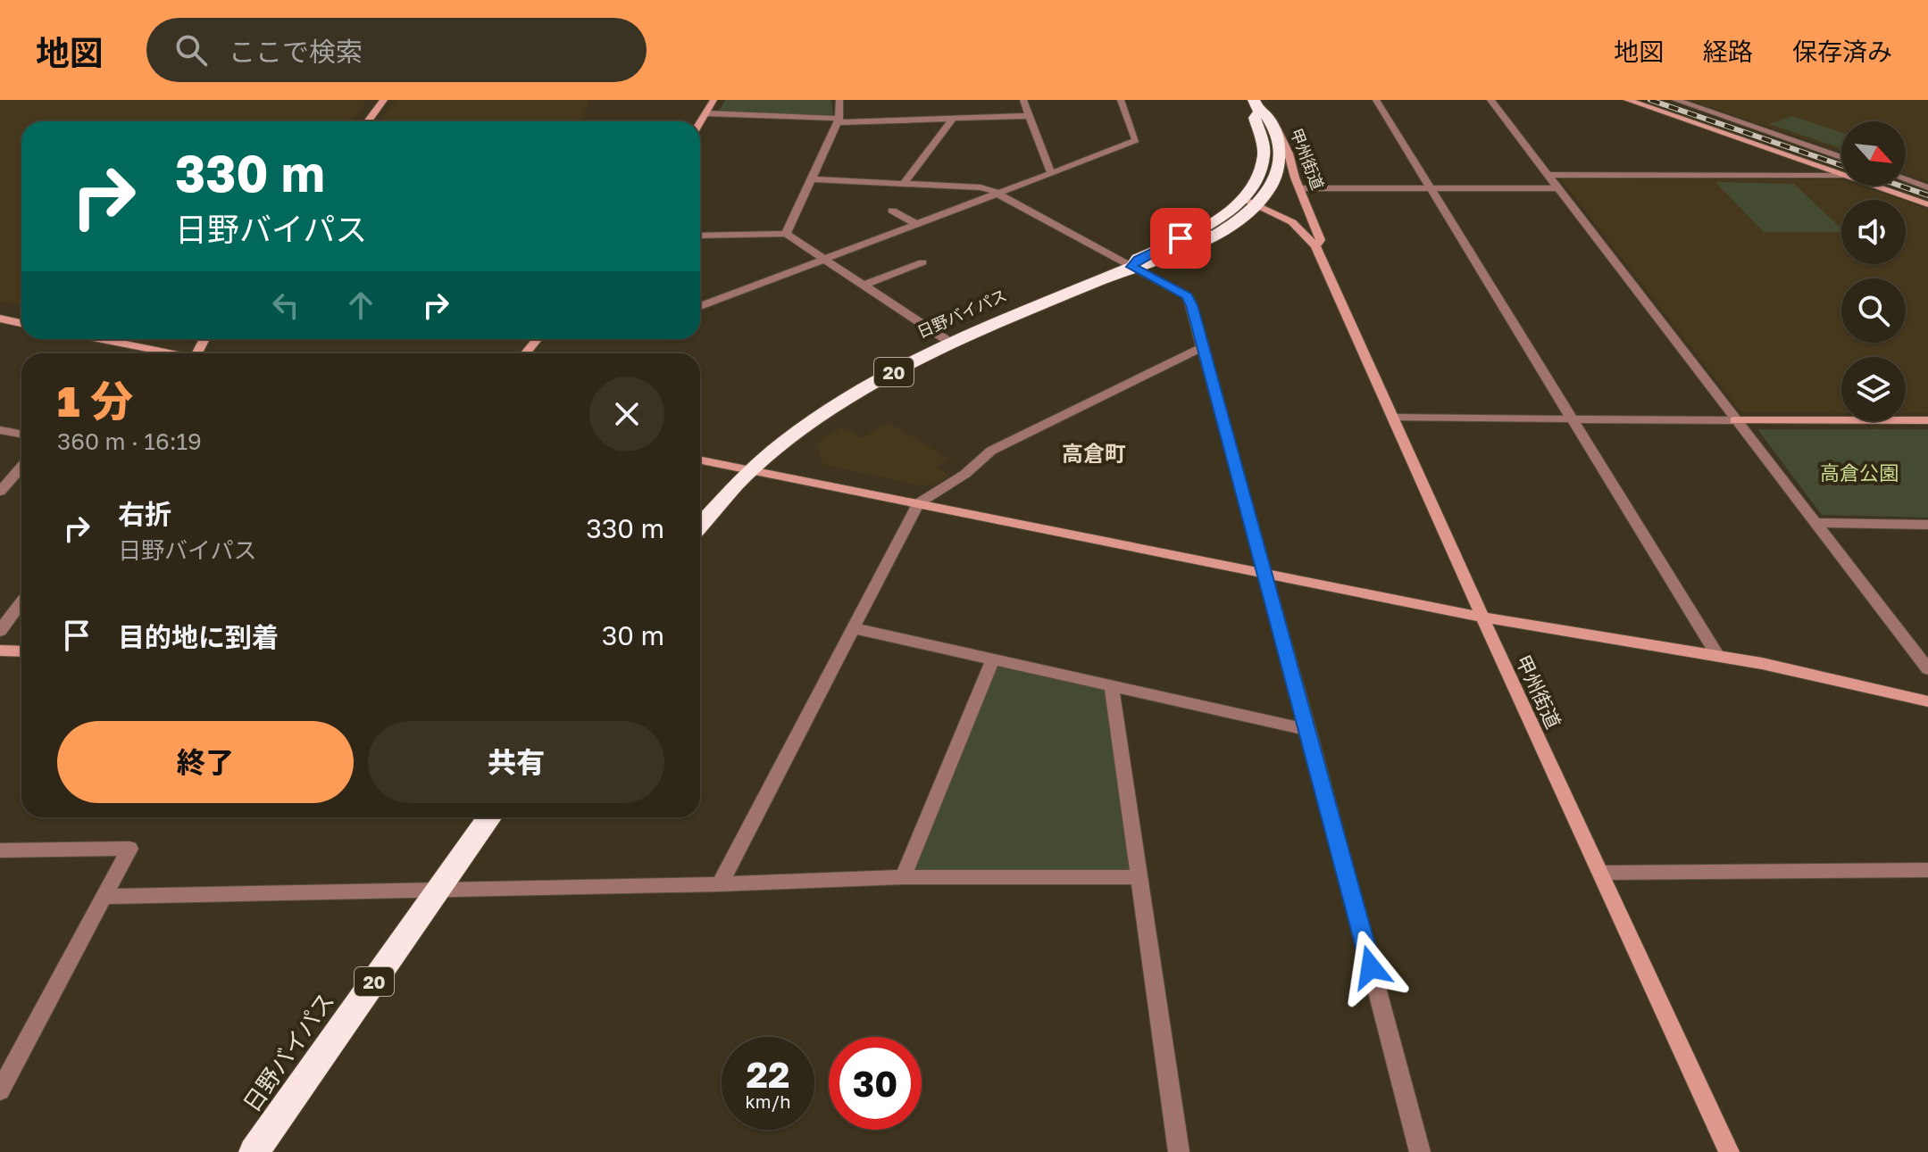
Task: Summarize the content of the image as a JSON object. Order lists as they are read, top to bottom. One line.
{"streets":{"highway":["甲州街道","日野バイパス","20"]},"crossings":[["甲州街道","日野バイパス"]],"districts":["高倉町"],"parks":["高倉公園"],"north":"bottom right","page":{"header":"地図","search":"ここで検索","nav":["地図","経路","保存済み"],"turn":["330 m","日野バイパス"],"heading":["1 分","360 m · 16:19"],"list":[{"name":"右折","note":"日野バイパス","value":"330 m"},{"name":"目的地に到着","value":"30 m"}],"buttons":["終了","共有"],"speed":"22 km/h","limit":"30"}}
